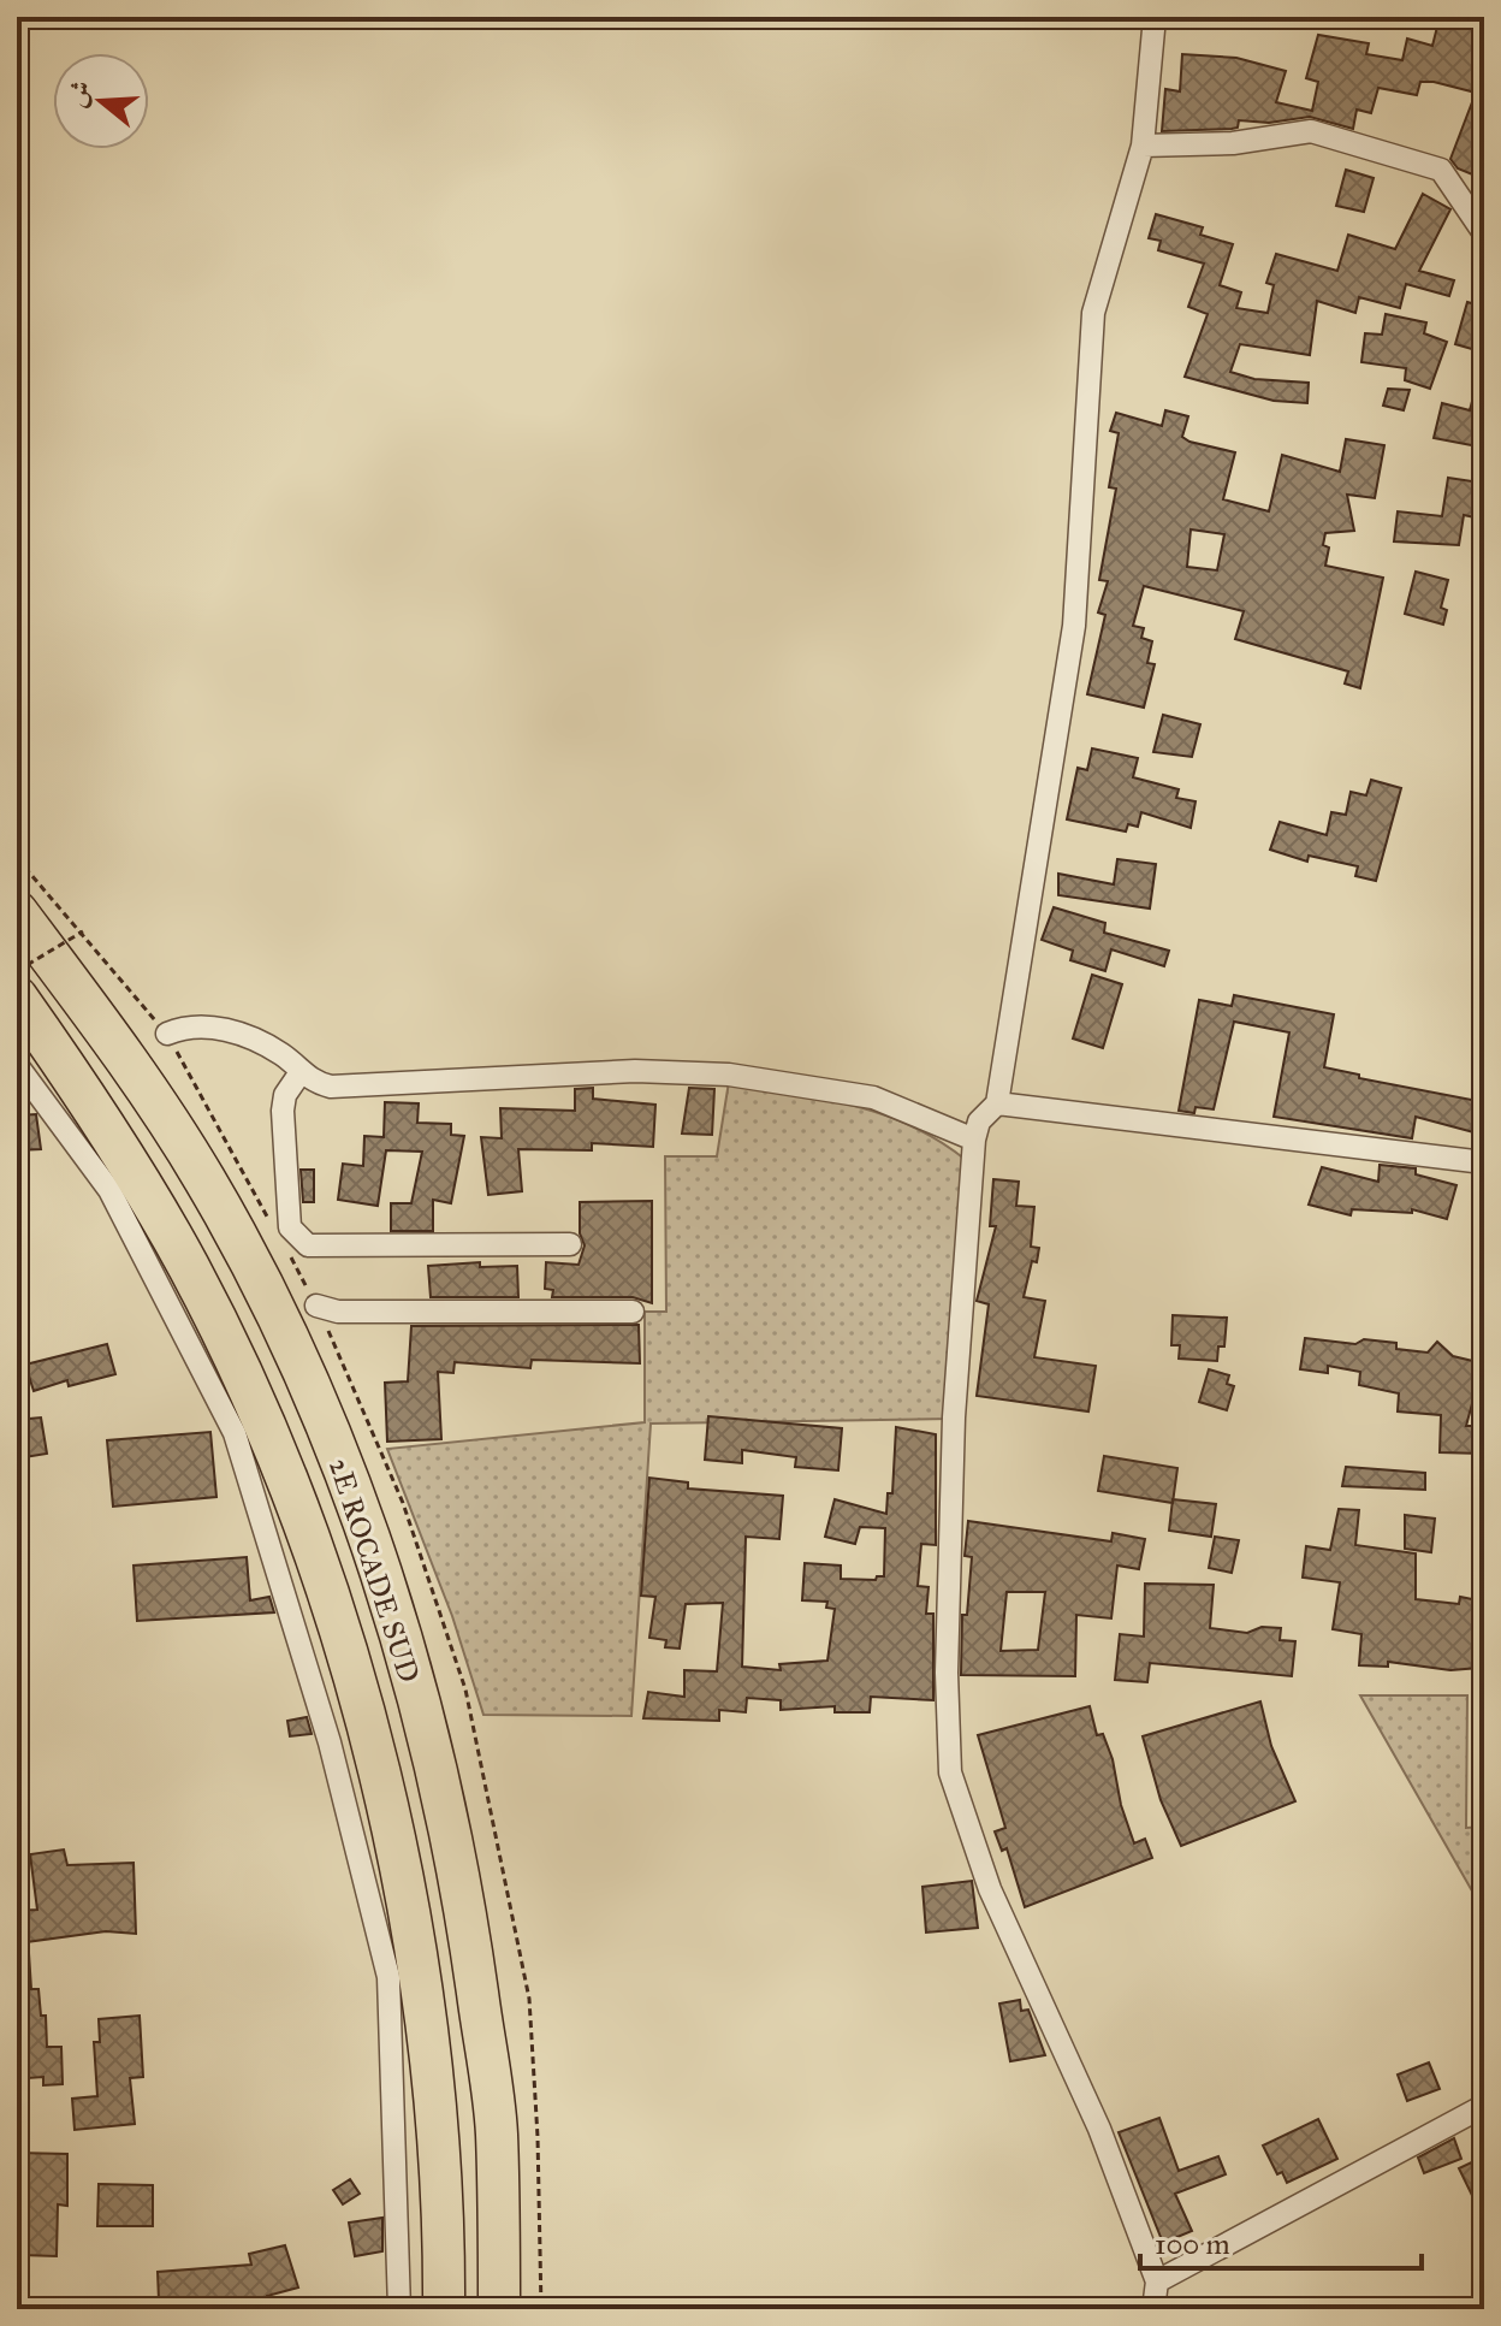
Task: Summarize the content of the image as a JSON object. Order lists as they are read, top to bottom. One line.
{"streets":{"highway":["2E ROCADE SUD"]},"scale_bar":"100 m","north":"left"}
